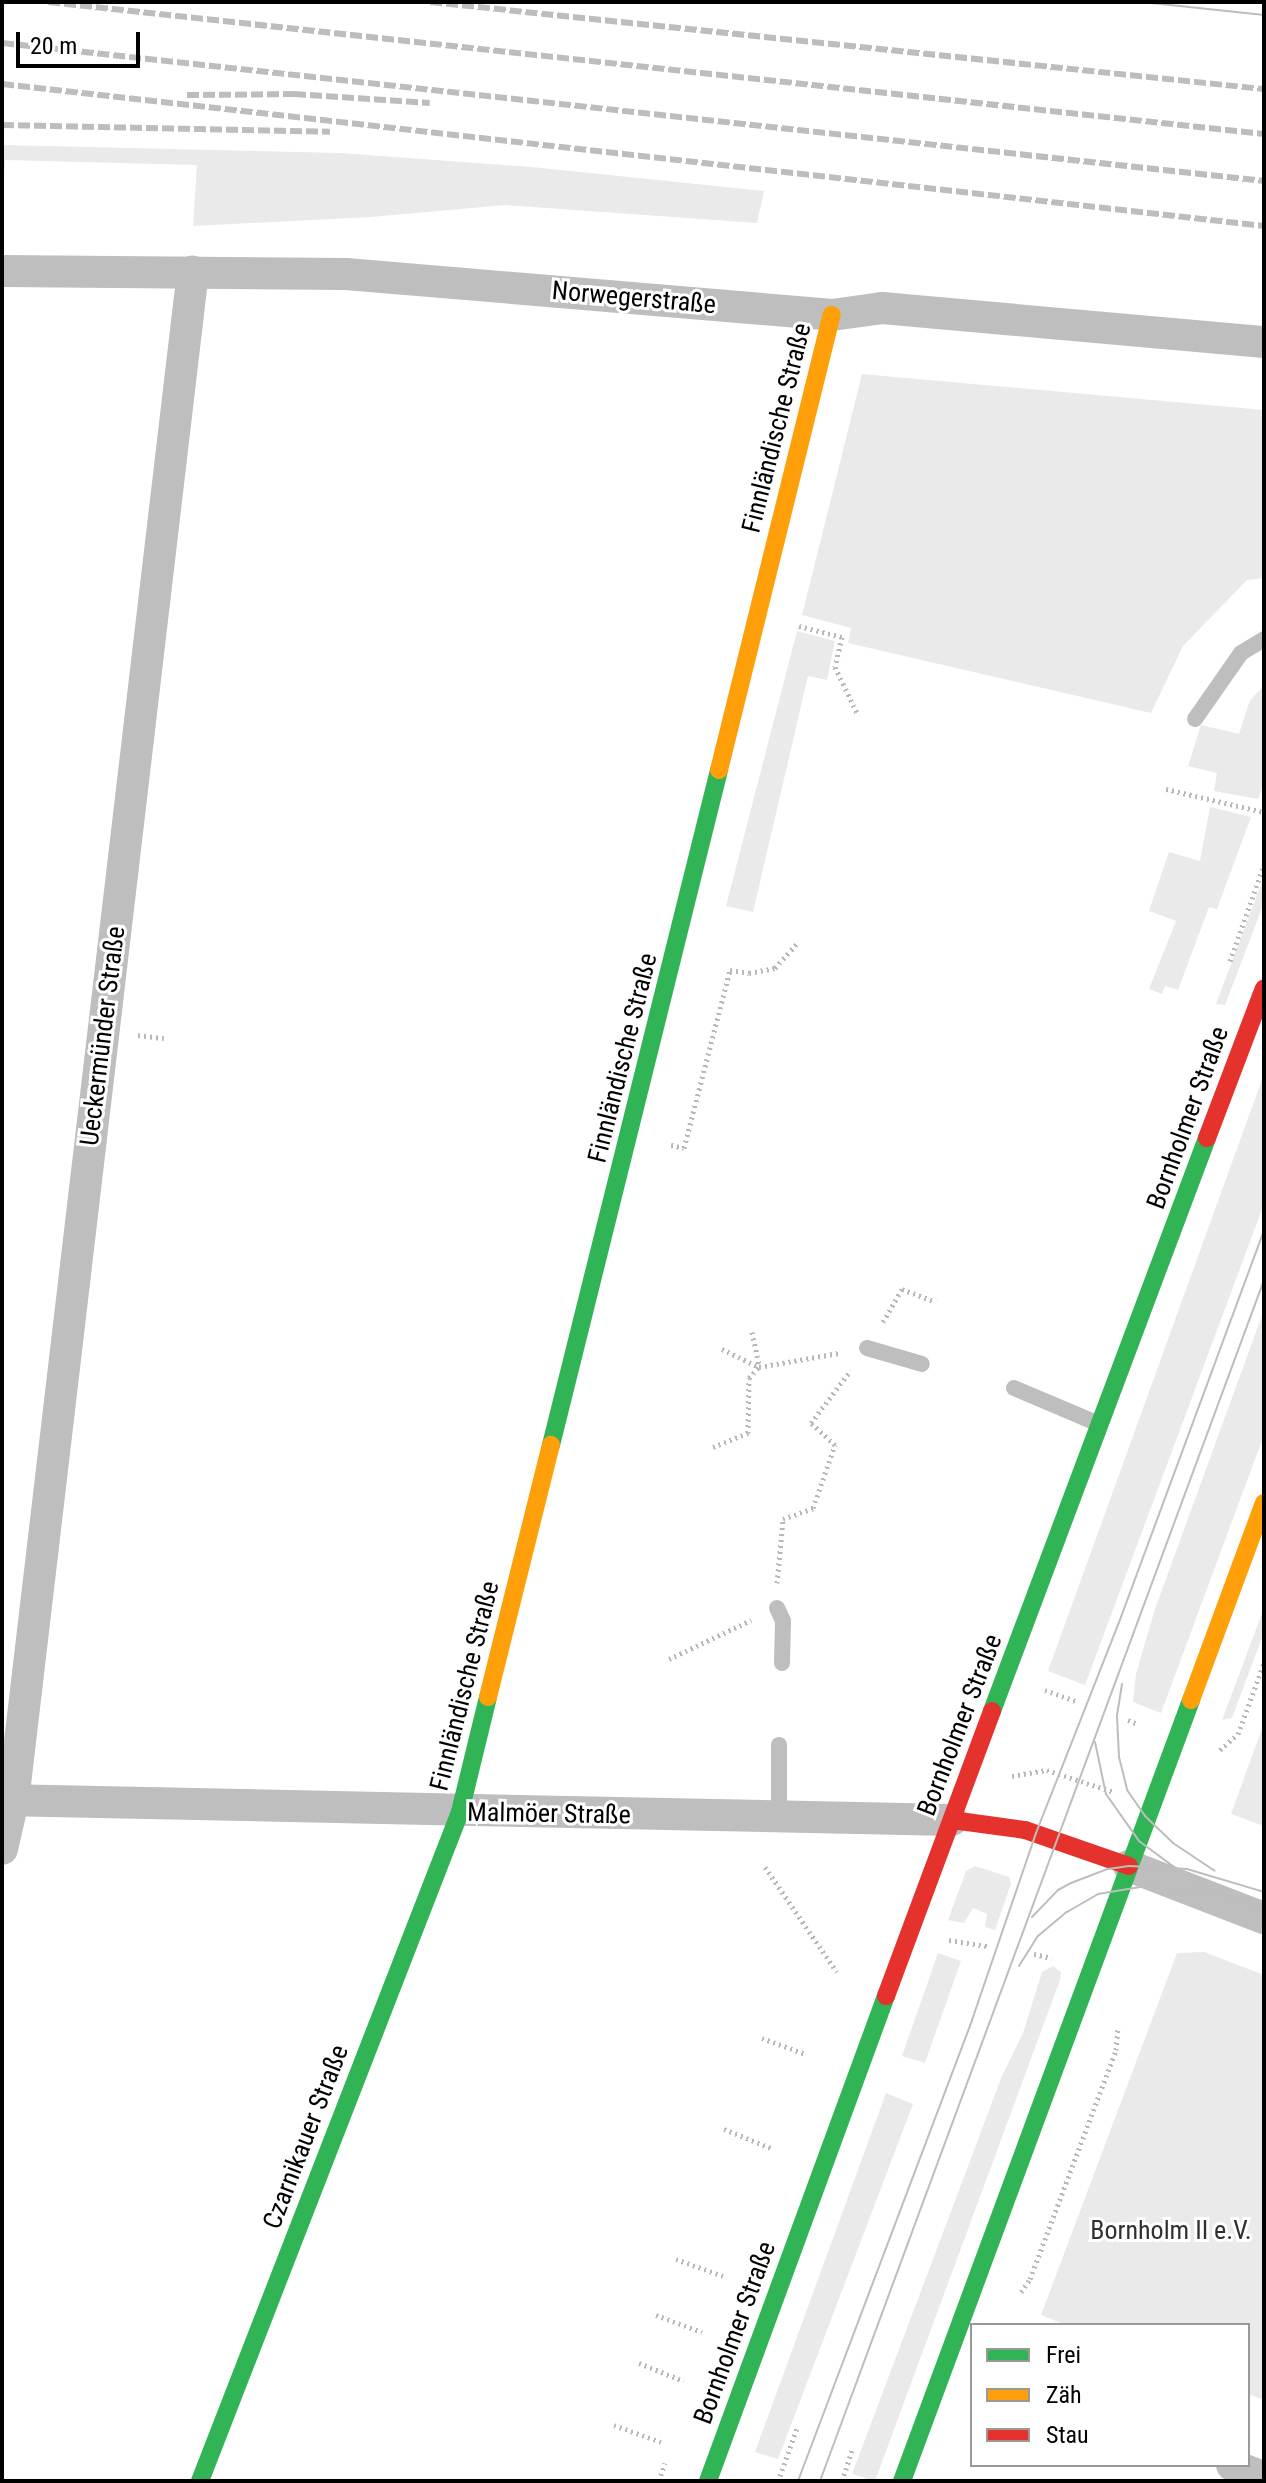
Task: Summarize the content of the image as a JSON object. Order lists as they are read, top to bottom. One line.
{"streets":{"main road":["Finnländische Straße","Bornholmer Straße","Czarnikauer Straße"],"street":["Norwegerstraße","Ueckermünder Straße","Malmöer Straße"]},"crossings":[["Norwegerstraße","Finnländische Straße"],["Norwegerstraße","Ueckermünder Straße"],["Finnländische Straße","Malmöer Straße"],["Finnländische Straße","Czarnikauer Straße"],["Ueckermünder Straße","Malmöer Straße"],["Bornholmer Straße","Malmöer Straße"],["Malmöer Straße","Czarnikauer Straße"]],"parks":["Bornholm II e.V."],"legend":["Frei","Zäh","Stau"],"scale_bar":"20 m"}
